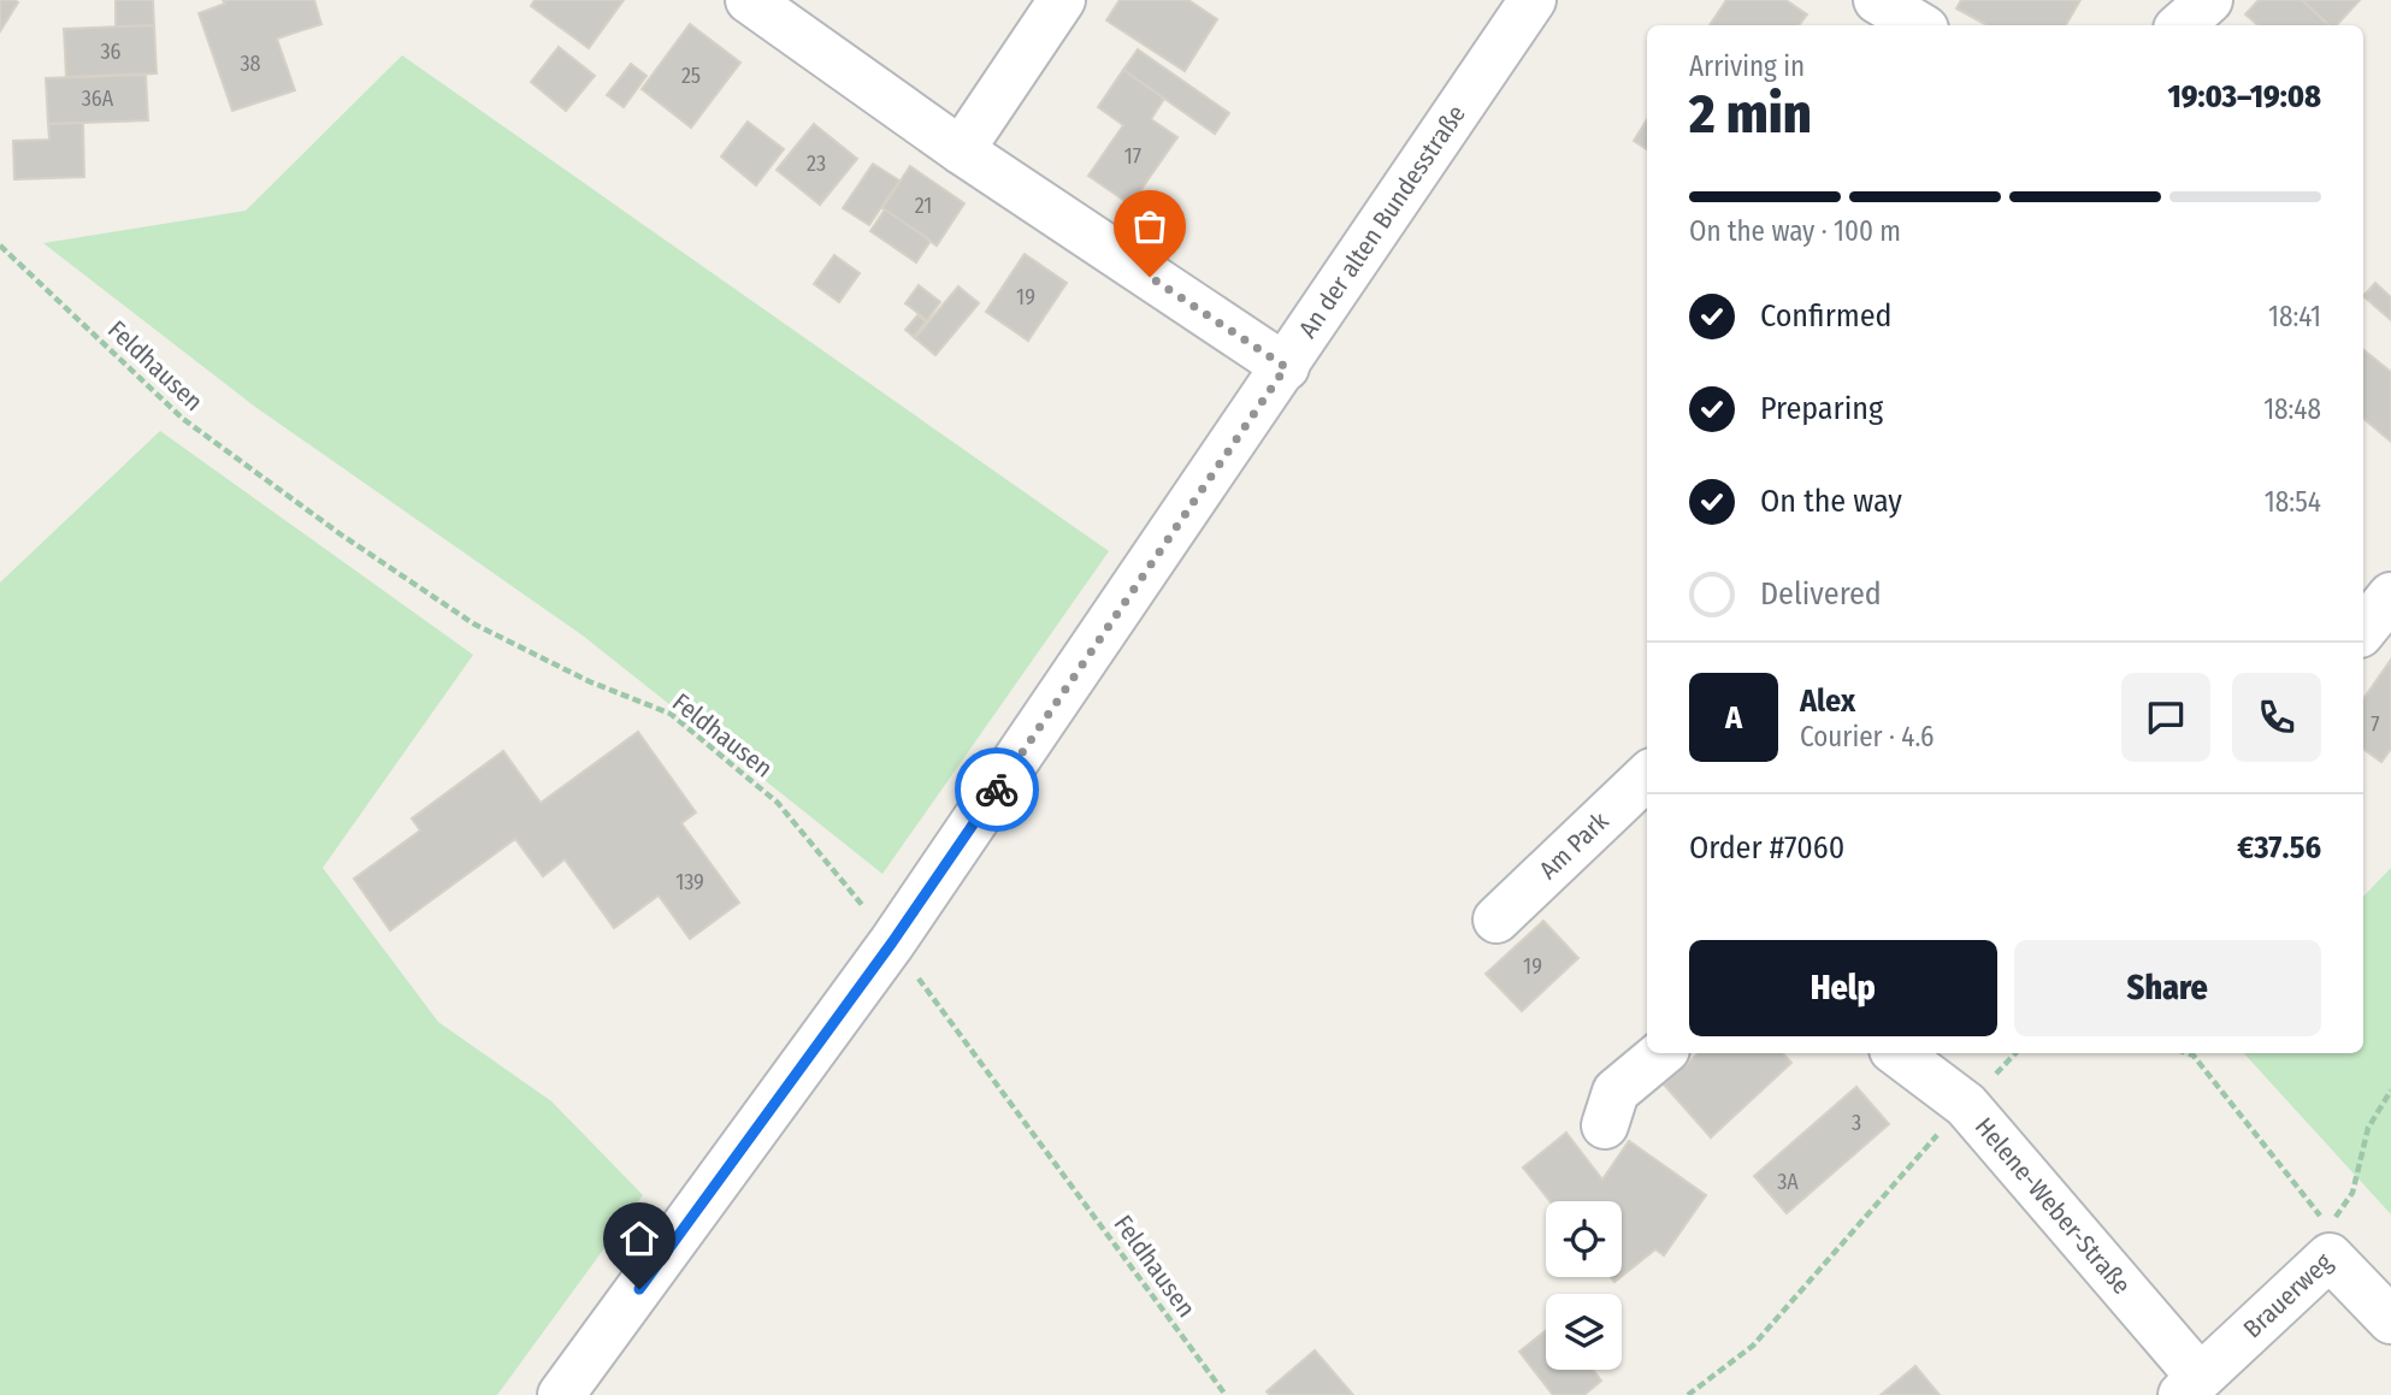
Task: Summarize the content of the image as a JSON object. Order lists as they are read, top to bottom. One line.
{"streets":{"street":["An der alten Bundesstraße","Am Park","Helene-Weber-Straße","Brauerweg"],"path":["Feldhausen"]},"crossings":[["An der alten Bundesstraße","Feldhausen"],["Helene-Weber-Straße","Brauerweg"]],"house_numbers":["36","38","25","36A","17","23","21","19","7","139","19","3","3A"],"page":{"heading":["2 min","Arriving in","19:03–19:08"],"panel":["Alex","Courier · 4.6","Order #7060","€37.56"],"bar":"On the way · 100 m","list":[["Confirmed","18:41"],["Preparing","18:48"],["On the way","18:54"],"Delivered"],"round":"A","buttons":["Help","Share"]}}
